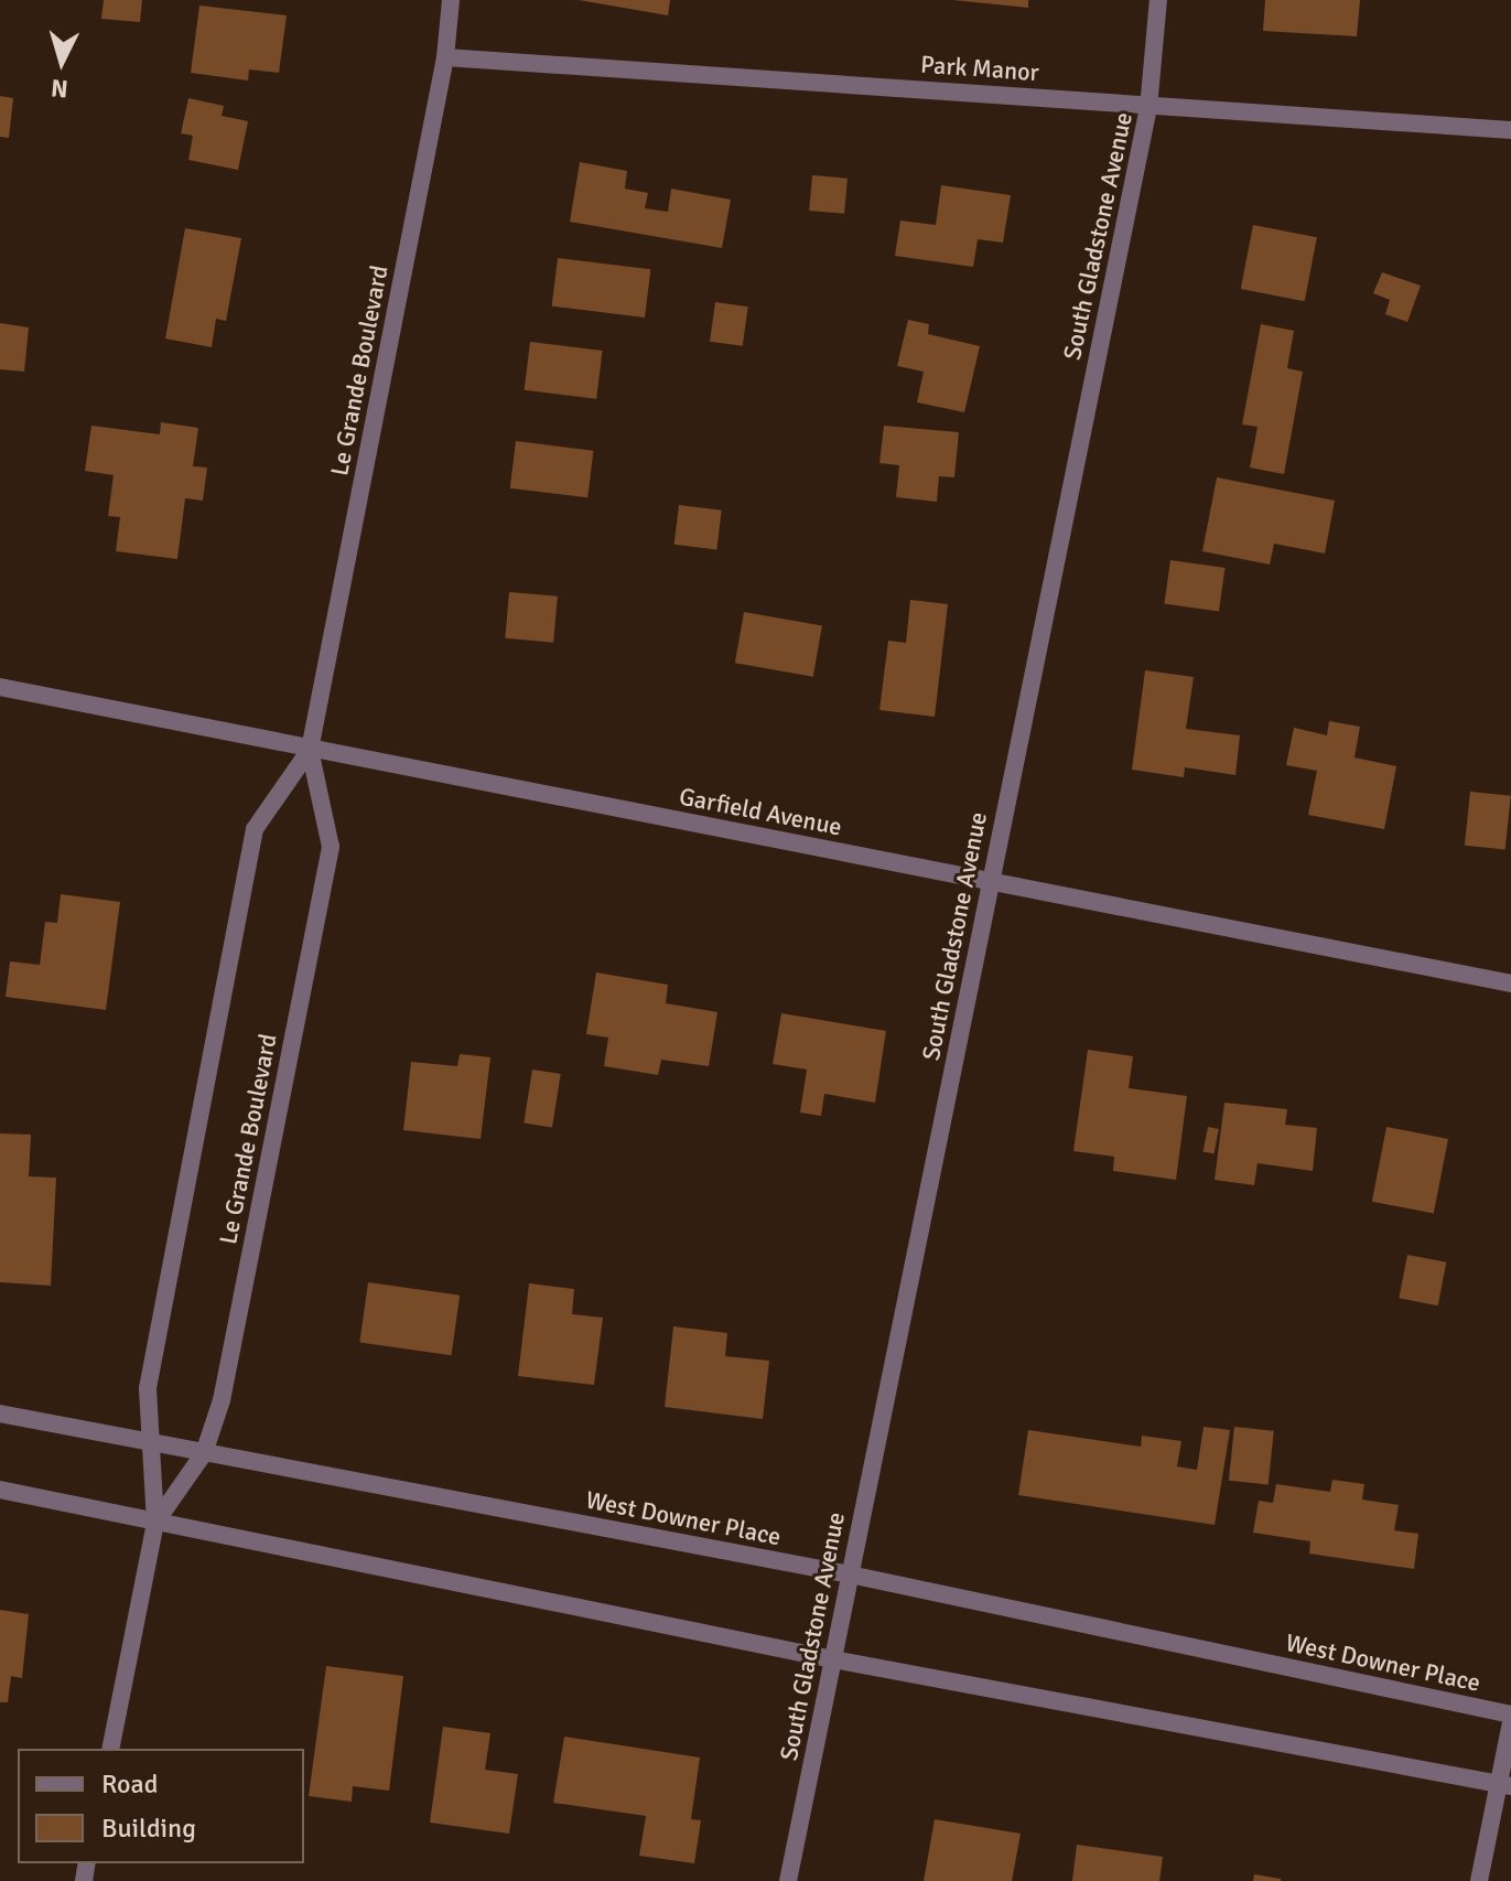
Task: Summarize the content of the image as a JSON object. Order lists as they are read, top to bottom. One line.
{"streets":{"street":["Park Manor","South Gladstone Avenue","Le Grande Boulevard","Garfield Avenue","West Downer Place"]},"crossings":[["Park Manor","South Gladstone Avenue"],["Park Manor","Le Grande Boulevard"],["South Gladstone Avenue","Garfield Avenue"],["South Gladstone Avenue","West Downer Place"],["Le Grande Boulevard","Garfield Avenue"],["Le Grande Boulevard","West Downer Place"]],"legend":["Road","Building"],"north":"bottom"}
